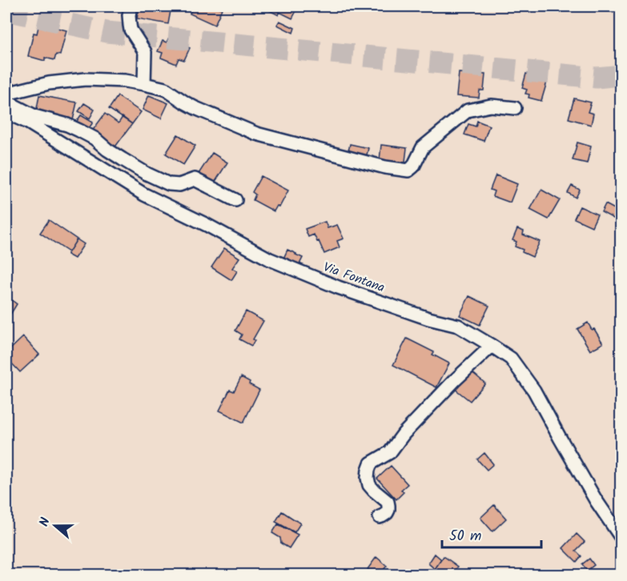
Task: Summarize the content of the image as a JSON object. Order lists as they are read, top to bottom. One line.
{"streets":{"street":["Via Fontana"]},"scale_bar":"50 m","north":"left"}
